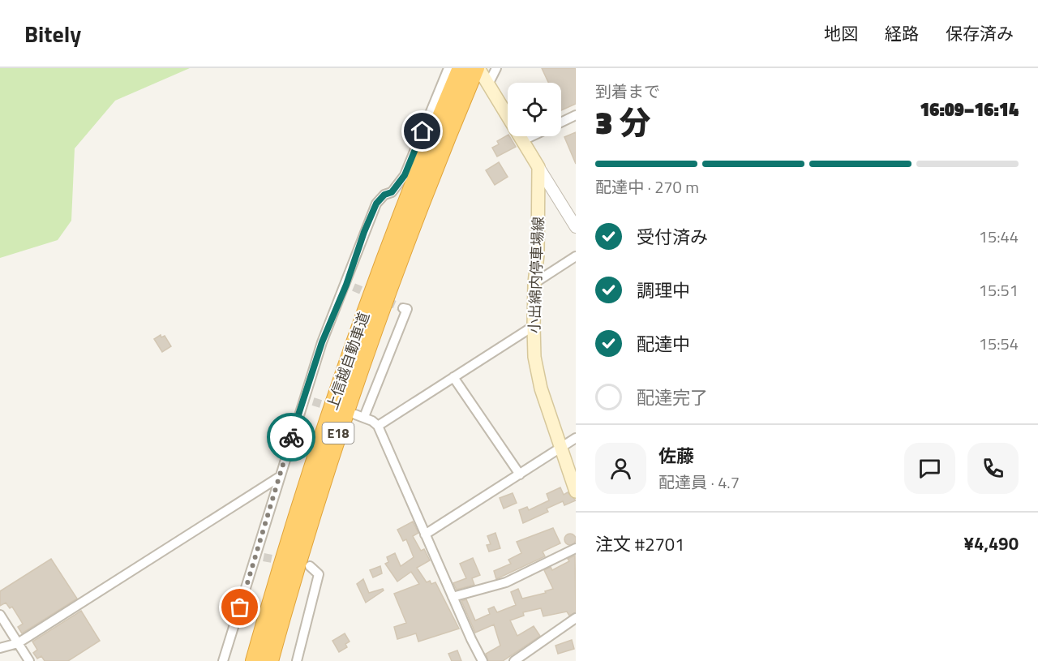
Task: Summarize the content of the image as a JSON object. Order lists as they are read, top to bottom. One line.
{"streets":{"highway":["上信越自動車道","E18"],"main road":["小出綿内停車場線"]},"page":{"header":"Bitely","nav":["地図","経路","保存済み"],"heading":["3 分","到着まで","16:09–16:14"],"panel":["佐藤","配達員 · 4.7","注文 #2701","¥4,490"],"bar":"配達中 · 270 m","list":[["受付済み","15:44"],["調理中","15:51"],["配達中","15:54"],"配達完了"]}}
